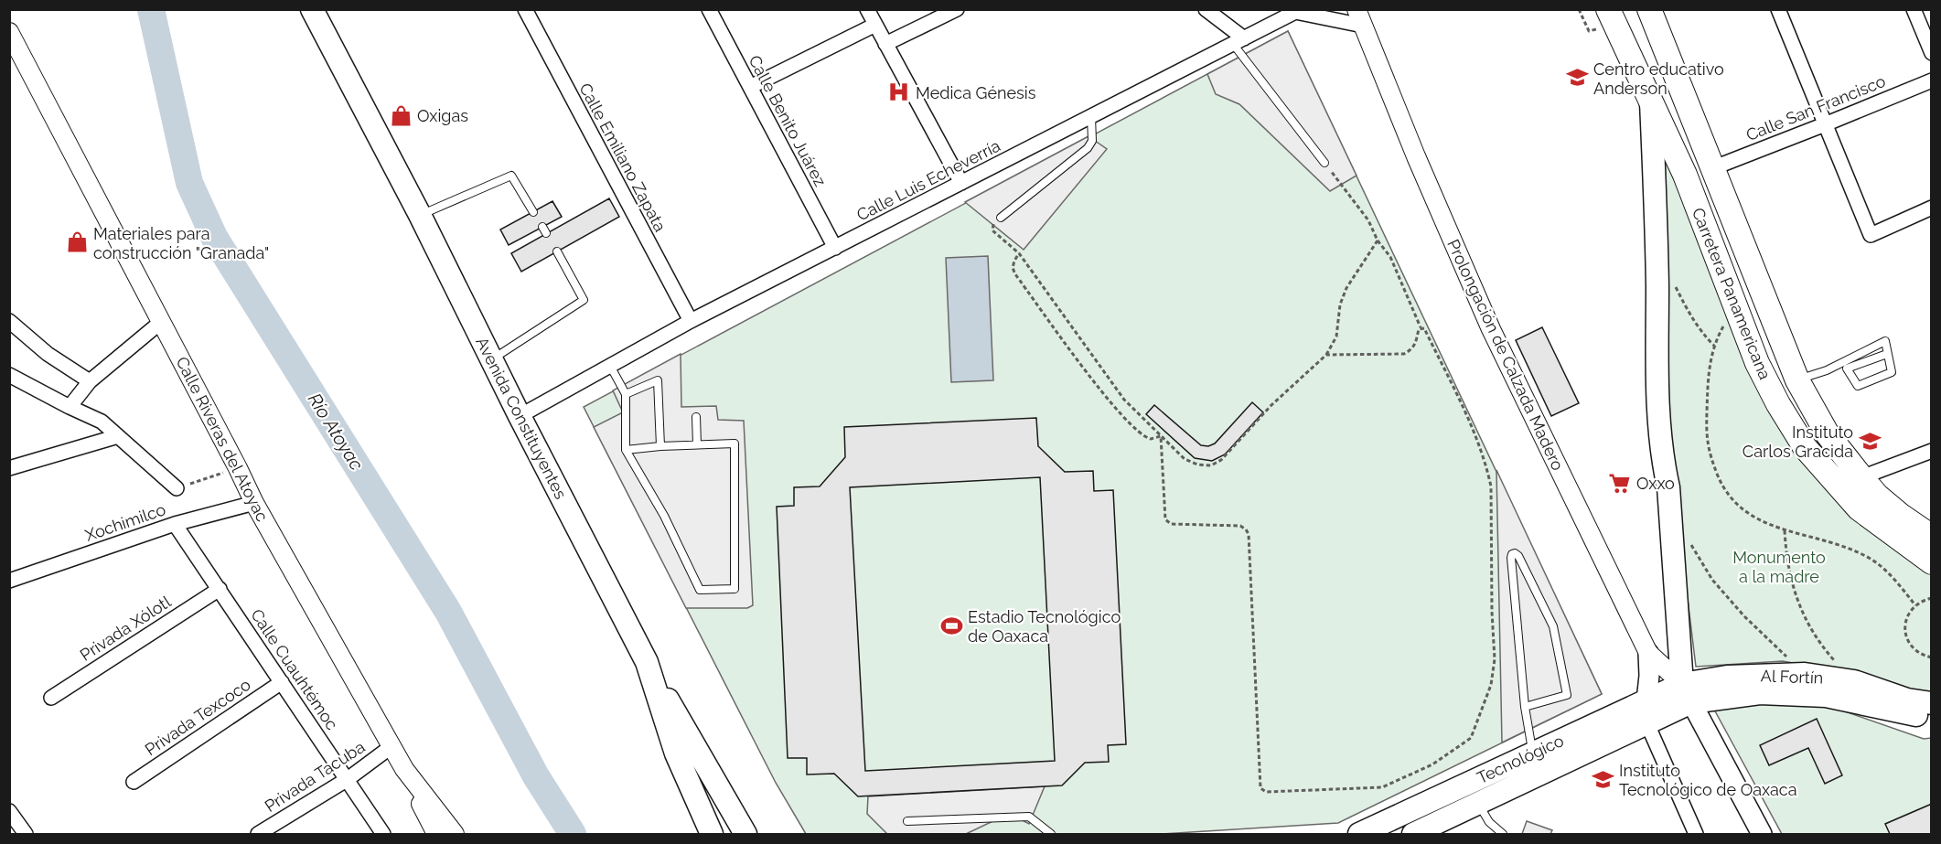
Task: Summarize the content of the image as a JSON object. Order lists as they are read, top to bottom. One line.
{"streets":{"highway":["Carretera Panamericana"],"main road":["Avenida Constituyentes","Al Fortín","Tecnológico"],"street":["Calle San Francisco","Calle Benito Juárez","Calle Emiliano Zapata","Calle Luis Echeverría","Prolongación de Calzada Madero","Calle Riveras del Atoyac","Xochimilco","Privada Xólotl","Calle Cuauhtémoc","Privada Texcoco","Privada Tacuba"]},"crossings":[["Calle San Francisco","Carretera Panamericana"],["Calle Benito Juárez","Calle Luis Echeverría"],["Calle Emiliano Zapata","Calle Luis Echeverría"],["Calle Luis Echeverría","Prolongación de Calzada Madero"],["Calle Luis Echeverría","Avenida Constituyentes"],["Prolongación de Calzada Madero","Al Fortín"],["Prolongación de Calzada Madero","Tecnológico"],["Calle Riveras del Atoyac","Xochimilco"],["Calle Riveras del Atoyac","Privada Tacuba"],["Xochimilco","Calle Cuauhtémoc"],["Privada Xólotl","Calle Cuauhtémoc"],["Calle Cuauhtémoc","Privada Texcoco"],["Calle Cuauhtémoc","Privada Tacuba"],["Al Fortín","Tecnológico"]],"water":["Río Atoyac"],"parks":["Monumento a la madre"],"places":{"school or university":["Centro educativo Anderson","Instituto Carlos Gracida","Instituto Tecnológico de Oaxaca"],"hospital":["Medica Génesis"],"shop":["Oxigas","Materiales para construcción \"Granada\""],"supermarket":["Oxxo"],"sports":["Estadio Tecnológico de Oaxaca"]}}
